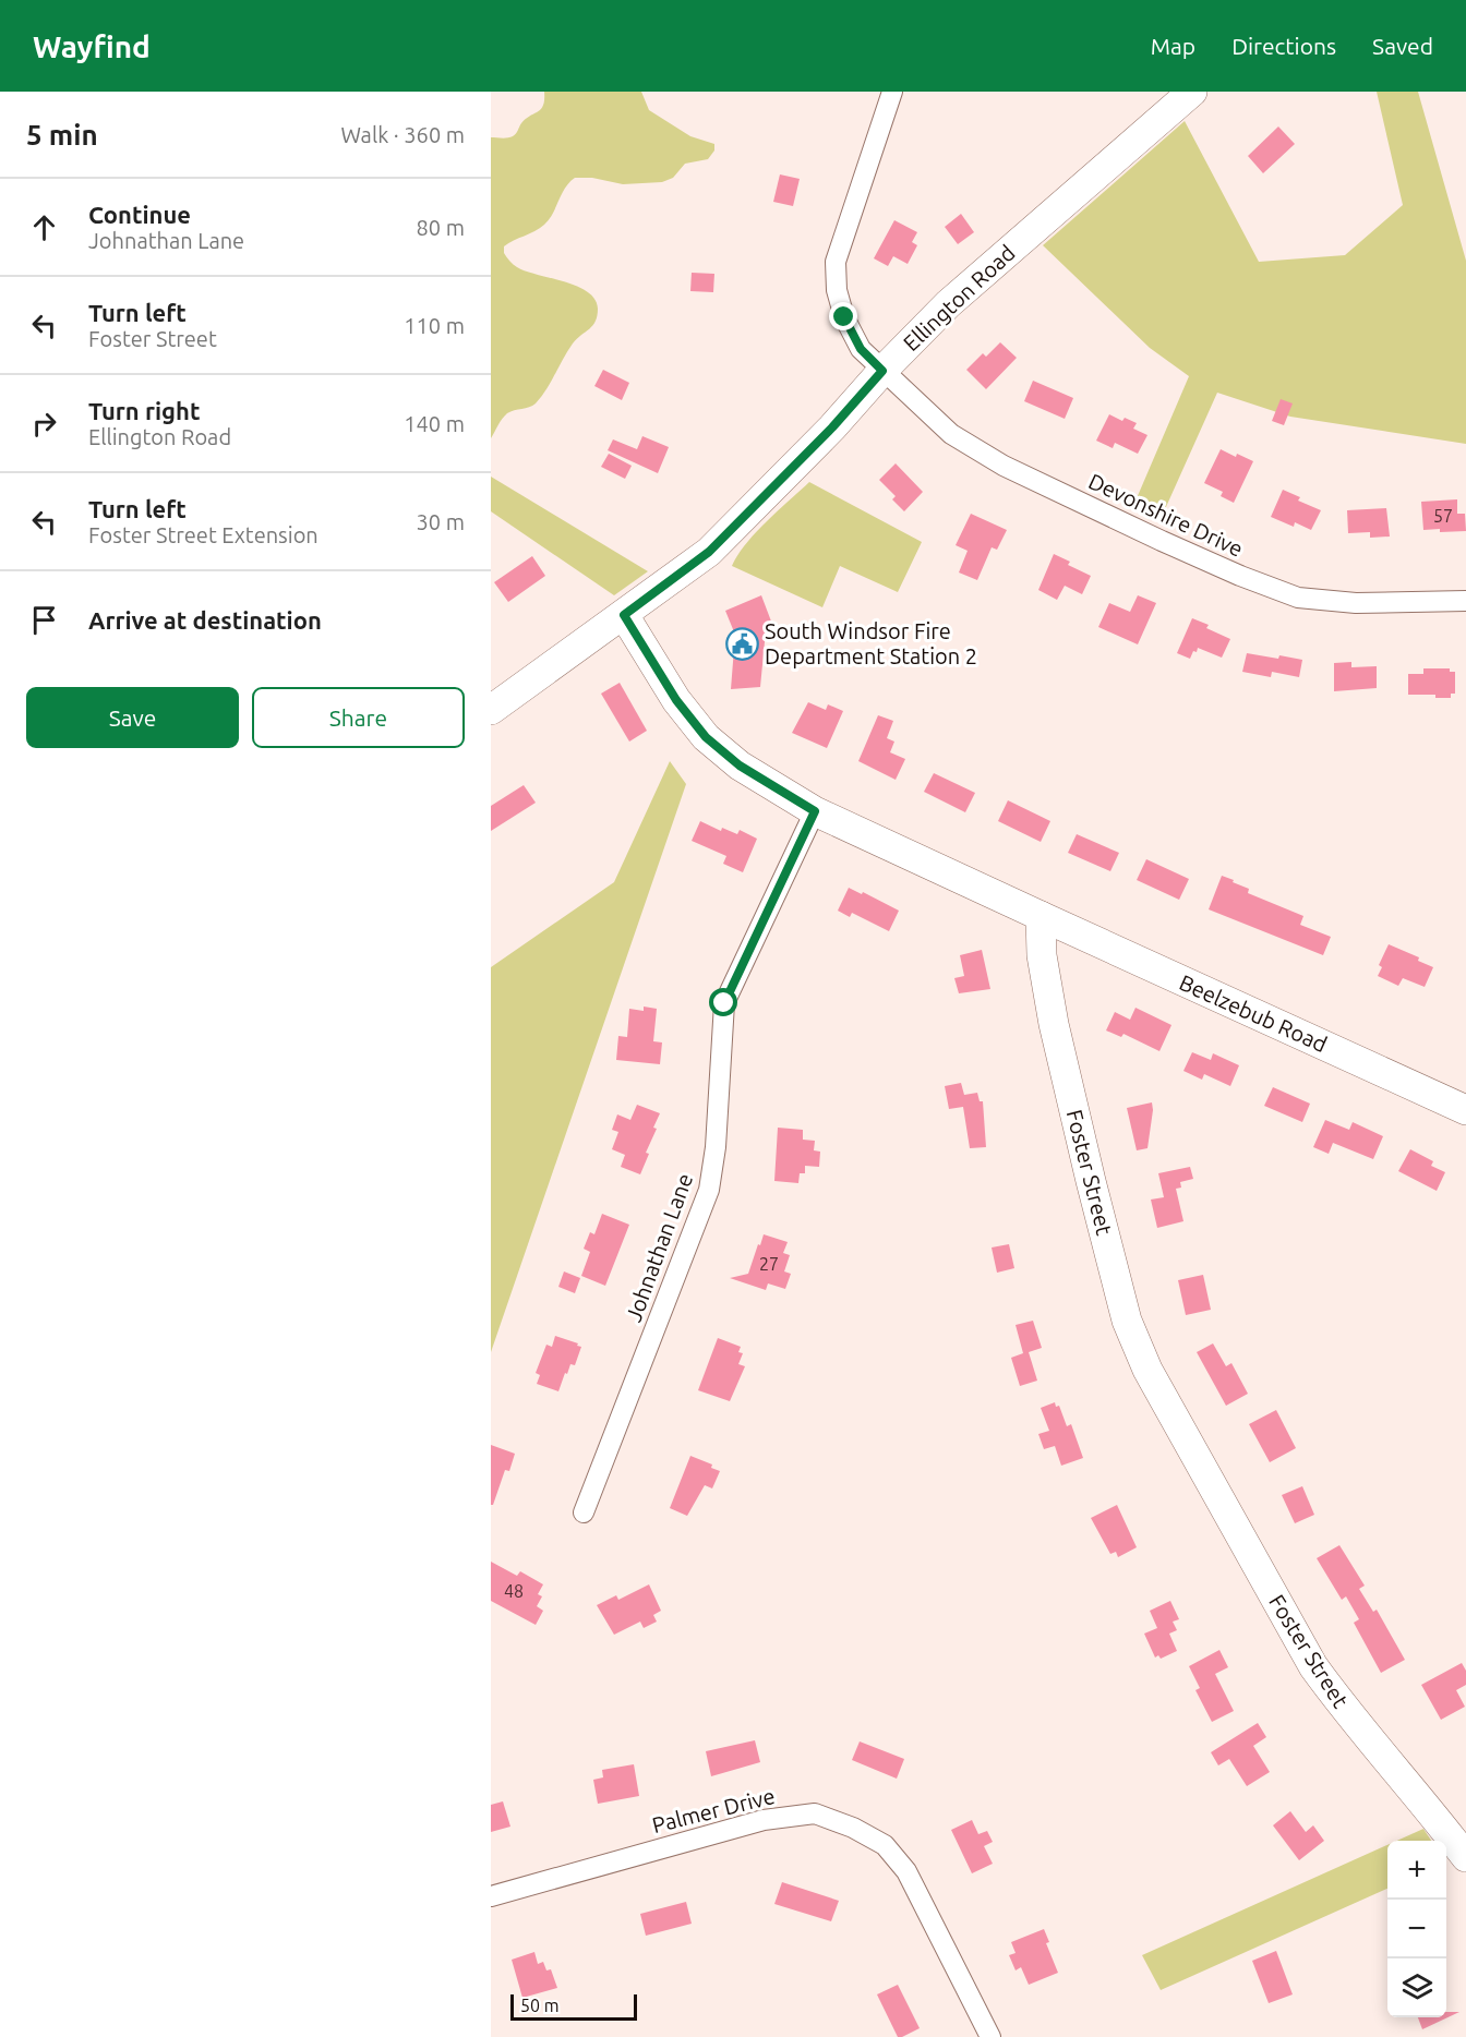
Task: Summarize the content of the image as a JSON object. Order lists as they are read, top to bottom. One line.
{"streets":{"street":["Ellington Road","Devonshire Drive","Beelzebub Road","Foster Street","Johnathan Lane","Palmer Drive"]},"crossings":[["Ellington Road","Devonshire Drive"],["Beelzebub Road","Foster Street"]],"places":{"public building":["South Windsor Fire Department Station 2"]},"house_numbers":["57","27","48"],"scale_bar":"50 m","page":{"header":"Wayfind","nav":["Map","Directions","Saved"],"heading":["5 min","Walk · 360 m"],"list":[["Continue","Johnathan Lane","80 m"],["Turn left","Foster Street","110 m"],["Turn right","Ellington Road","140 m"],["Turn left","Foster Street Extension","30 m"],"Arrive at destination"],"buttons":["Save","Share"],"map_buttons":["+","−"],"scale":"50 m"}}
